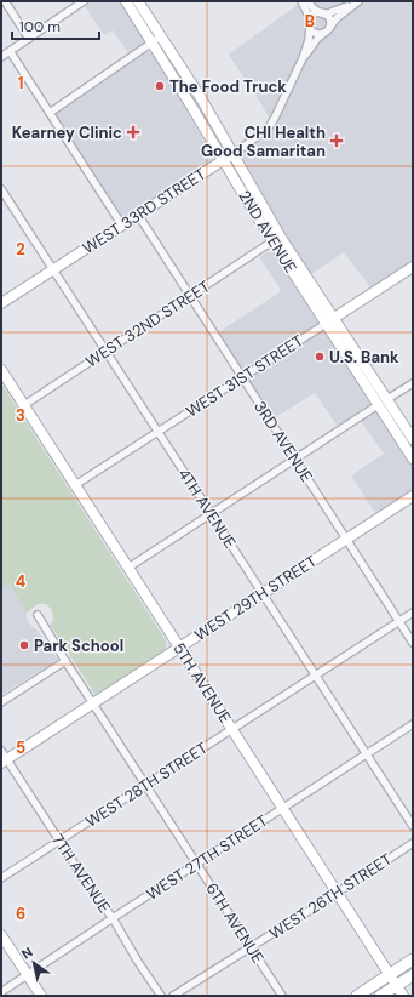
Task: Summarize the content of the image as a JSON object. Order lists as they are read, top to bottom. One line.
{"streets":{"street":["WEST 33RD STREET","2ND AVENUE","WEST 32ND STREET","WEST 31ST STREET","3RD AVENUE","4TH AVENUE","WEST 29TH STREET","5TH AVENUE","WEST 28TH STREET","WEST 27TH STREET","7TH AVENUE","WEST 26TH STREET","6TH AVENUE"]},"crossings":[["WEST 33RD STREET","2ND AVENUE"],["WEST 33RD STREET","3RD AVENUE"],["WEST 33RD STREET","4TH AVENUE"],["2ND AVENUE","WEST 32ND STREET"],["2ND AVENUE","WEST 31ST STREET"],["WEST 32ND STREET","3RD AVENUE"],["WEST 32ND STREET","4TH AVENUE"],["WEST 32ND STREET","5TH AVENUE"],["WEST 31ST STREET","3RD AVENUE"],["WEST 31ST STREET","4TH AVENUE"],["WEST 31ST STREET","5TH AVENUE"],["3RD AVENUE","WEST 29TH STREET"],["3RD AVENUE","WEST 28TH STREET"],["4TH AVENUE","WEST 29TH STREET"],["4TH AVENUE","WEST 28TH STREET"],["4TH AVENUE","WEST 27TH STREET"],["WEST 29TH STREET","5TH AVENUE"],["WEST 29TH STREET","7TH AVENUE"],["WEST 29TH STREET","6TH AVENUE"],["5TH AVENUE","WEST 28TH STREET"],["5TH AVENUE","WEST 27TH STREET"],["5TH AVENUE","WEST 26TH STREET"],["WEST 28TH STREET","7TH AVENUE"],["WEST 28TH STREET","6TH AVENUE"],["WEST 27TH STREET","7TH AVENUE"],["WEST 27TH STREET","6TH AVENUE"],["WEST 26TH STREET","6TH AVENUE"]],"places":{"other":["The Food Truck","U.S. Bank","Park School"],"health":["Kearney Clinic","CHI Health Good Samaritan"]},"scale_bar":"100 m","north":"top left","grid":{"columns":["B"],"rows":["1","2","3","4","5","6"]}}
